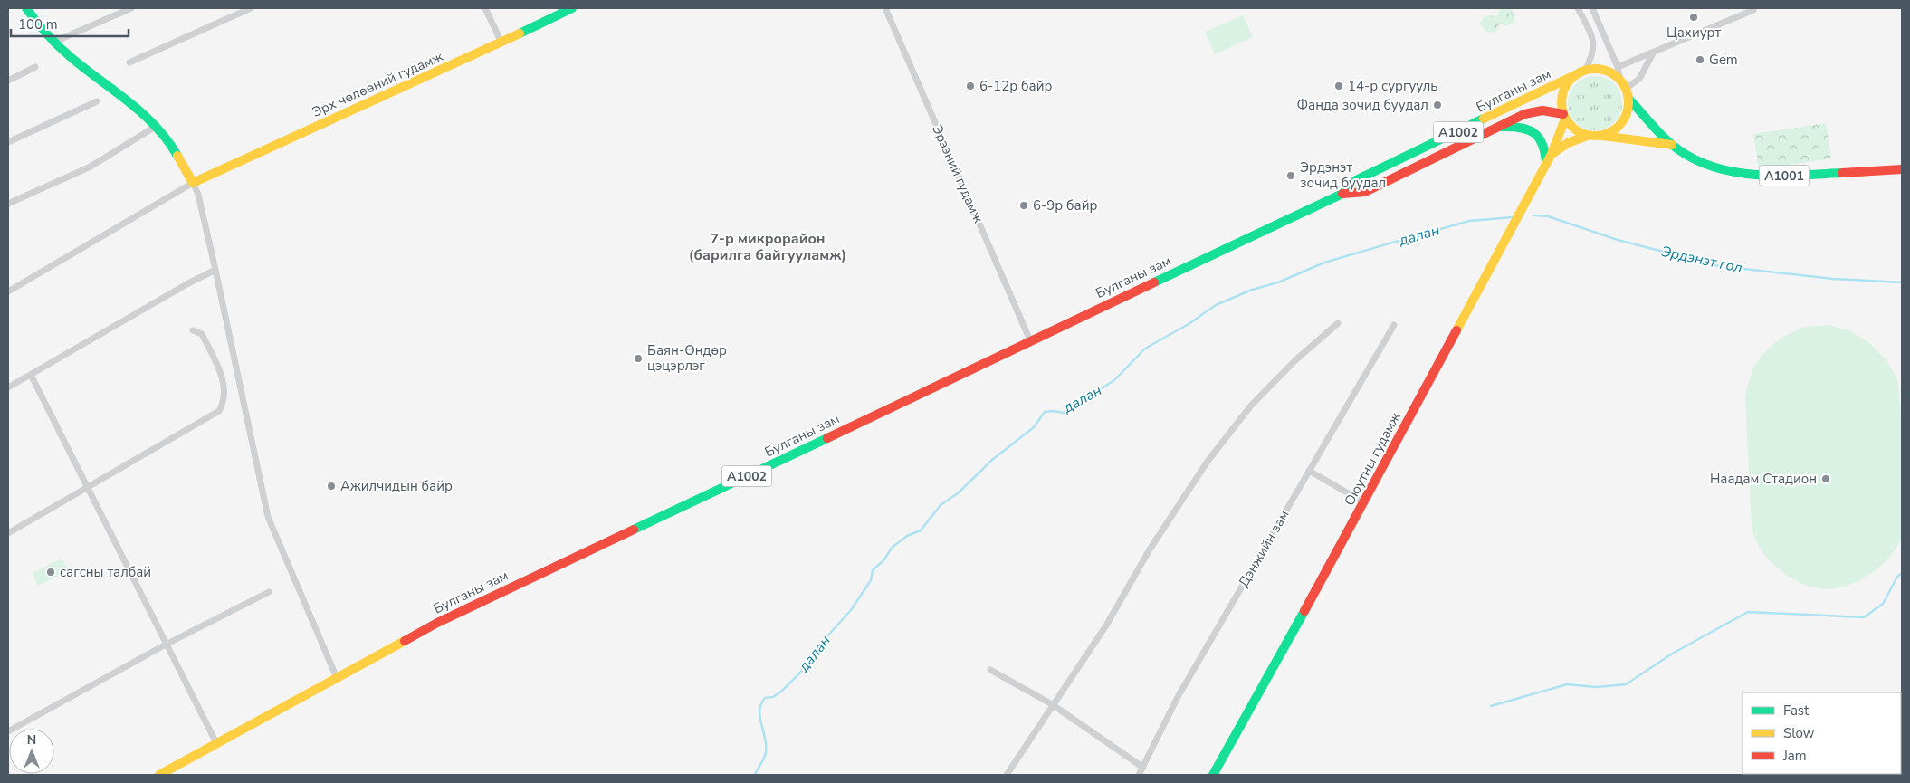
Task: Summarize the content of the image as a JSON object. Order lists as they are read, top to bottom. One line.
{"streets":{"main road":["Эрх чөлөөний гудамж","Булганы зам","A1002","A1001","Оюутны гудамж"],"street":["Эрээний гудамж","Дэнжийн зам"]},"crossings":[["Булганы зам","Эрээний гудамж"],["Булганы зам","A1001"],["Булганы зам","Оюутны гудамж"],["A1001","Оюутны гудамж"]],"districts":["7-р микрорайон (барилга байгууламж)"],"water":["далан","Эрдэнэт гол"],"places":["Цахиурт","Gem","6-12р байр","14-р сургууль","Фанда зочид буудал","Эрдэнэт зочид буудал","6-9р байр","Баян-Өндөр цэцэрлэг","Наадам Стадион","Ажилчидын байр","сагсны талбай"],"legend":["Fast","Slow","Jam"],"scale_bar":"100 m","north":"top"}
